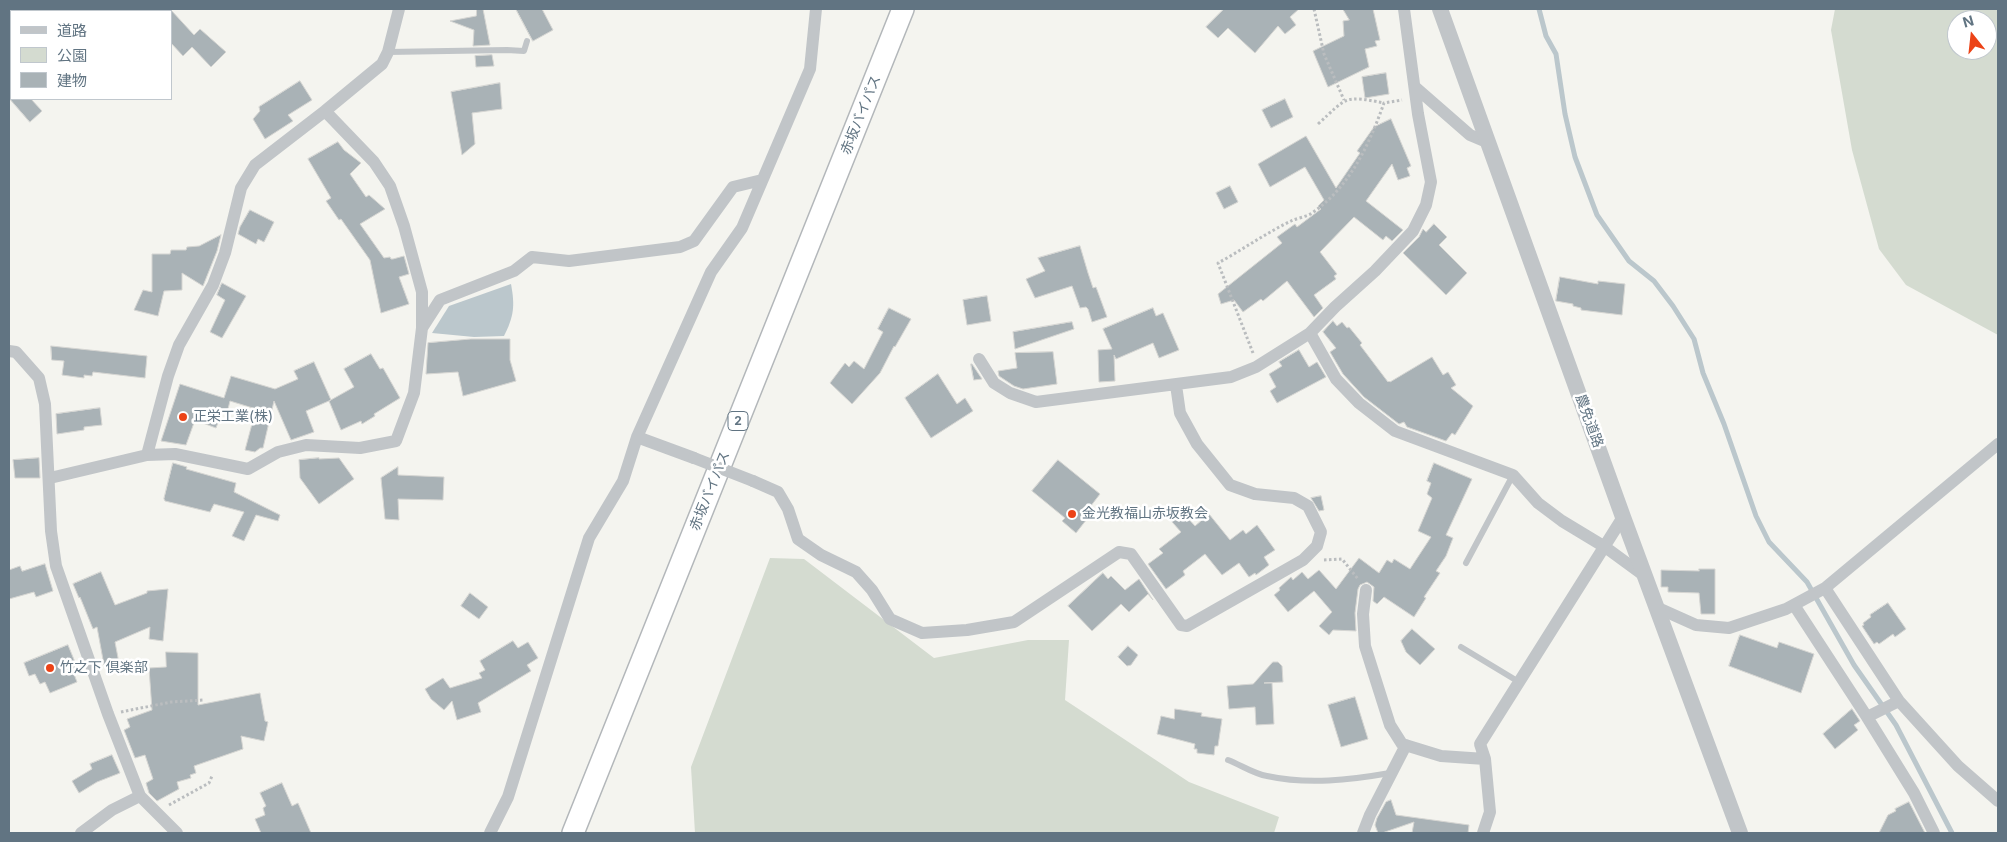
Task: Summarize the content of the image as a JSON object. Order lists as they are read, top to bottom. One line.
{"streets":{"highway":["赤坂バイパス","2"],"street":["農免道路"]},"places":["正栄工業(株)","金光教福山赤坂教会","竹之下 倶楽部"],"legend":["道路","公園","建物"],"north":"top"}
